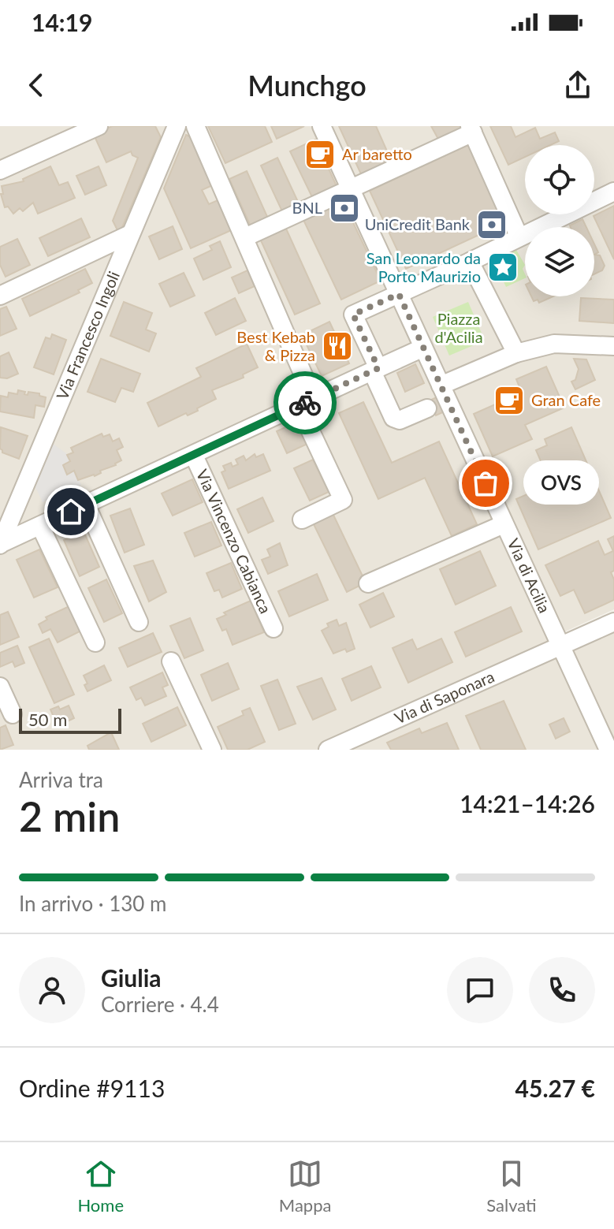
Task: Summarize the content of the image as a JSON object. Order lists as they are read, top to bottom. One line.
{"streets":{"street":["Via Francesco Ingoli","Via Vincenzo Cabianca","Via di Acilia","Via di Saponara"]},"crossings":[["Via di Acilia","Via di Saponara"]],"parks":["Piazza d'Acilia"],"places":{"cafe":["Ar baretto","Gran Cafe"],"bank":["BNL","UniCredit Bank"],"place":["San Leonardo da Porto Maurizio"],"restaurant":["Best Kebab & Pizza"],"other":["OVS"]},"scale_bar":"50 m","page":{"status":"14:19","header":"Munchgo","bubble":"OVS","scale":"50 m","heading":["2 min","Arriva tra","14:21–14:26"],"panel":["Giulia","Corriere · 4.4","Ordine #9113","45.27 €"],"bar":"In arrivo · 130 m","tabs":["Home","Mappa","Salvati"]}}
